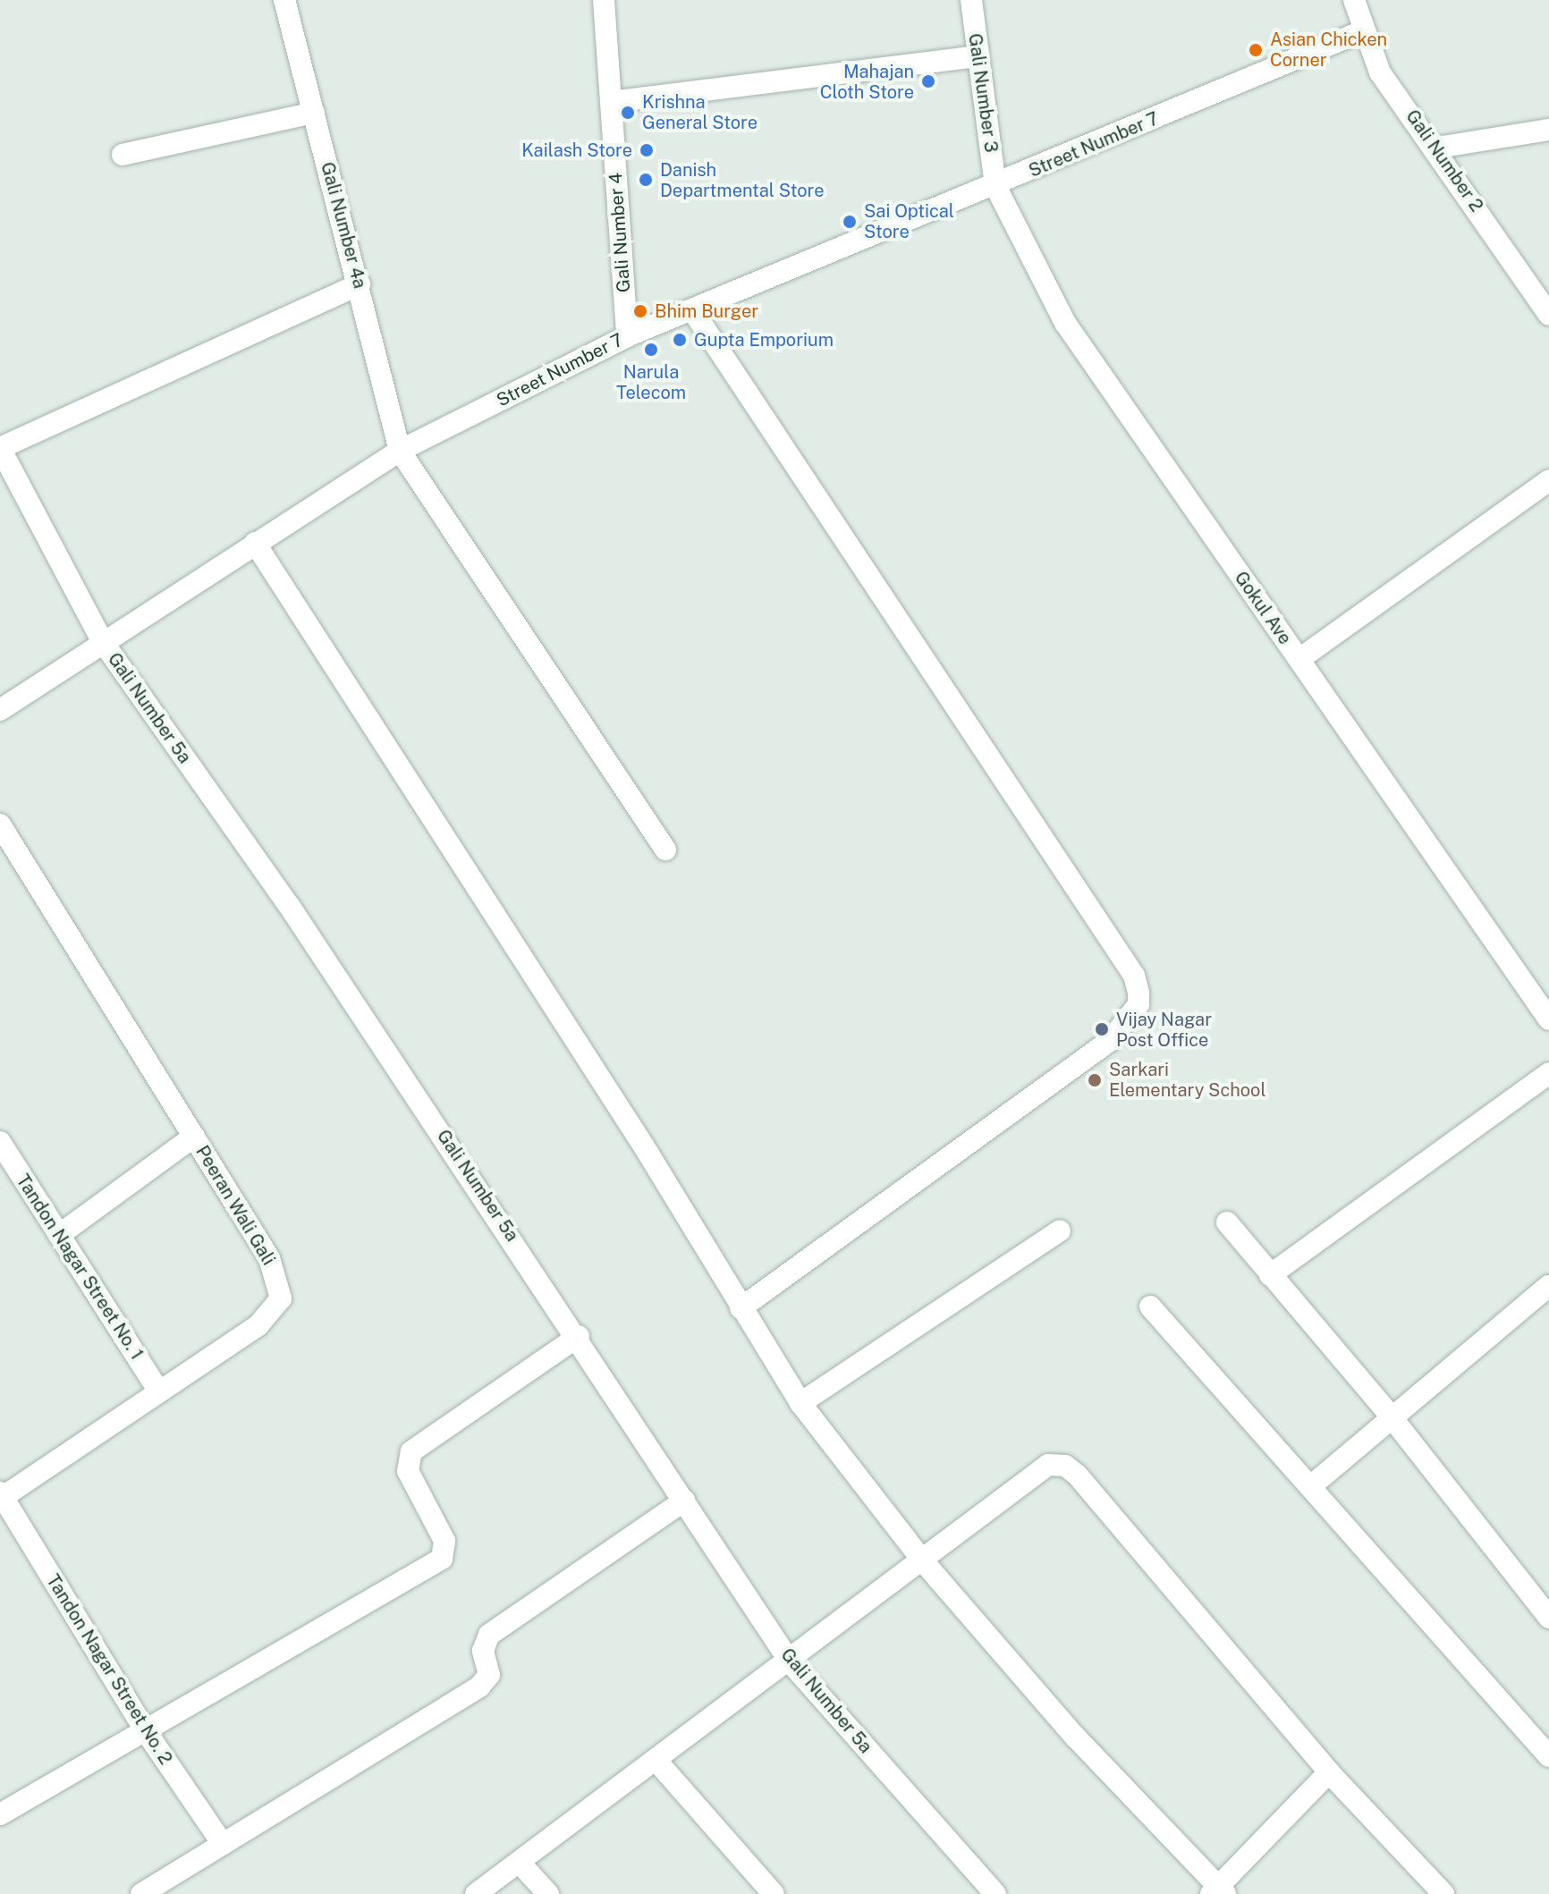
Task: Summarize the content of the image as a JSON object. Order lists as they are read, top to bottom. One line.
{"streets":{"street":["Gali Number 3","Street Number 7","Gali Number 2","Gali Number 4a","Gali Number 4","Gokul Ave","Gali Number 5a","Peeran Wali Gali","Tandon Nagar Street No. 1","Tandon Nagar Street No. 2"]},"crossings":[["Gali Number 3","Street Number 7"],["Gali Number 3","Gokul Ave"],["Street Number 7","Gali Number 2"],["Street Number 7","Gali Number 4a"],["Street Number 7","Gali Number 4"],["Street Number 7","Gokul Ave"],["Street Number 7","Gali Number 5a"],["Peeran Wali Gali","Tandon Nagar Street No. 1"],["Peeran Wali Gali","Tandon Nagar Street No. 2"]],"places":["Asian Chicken Corner","Mahajan Cloth Store","Krishna General Store","Kailash Store","Danish Departmental Store","Sai Optical Store","Bhim Burger","Gupta Emporium","Narula Telecom","Vijay Nagar Post Office","Sarkari Elementary School"]}
